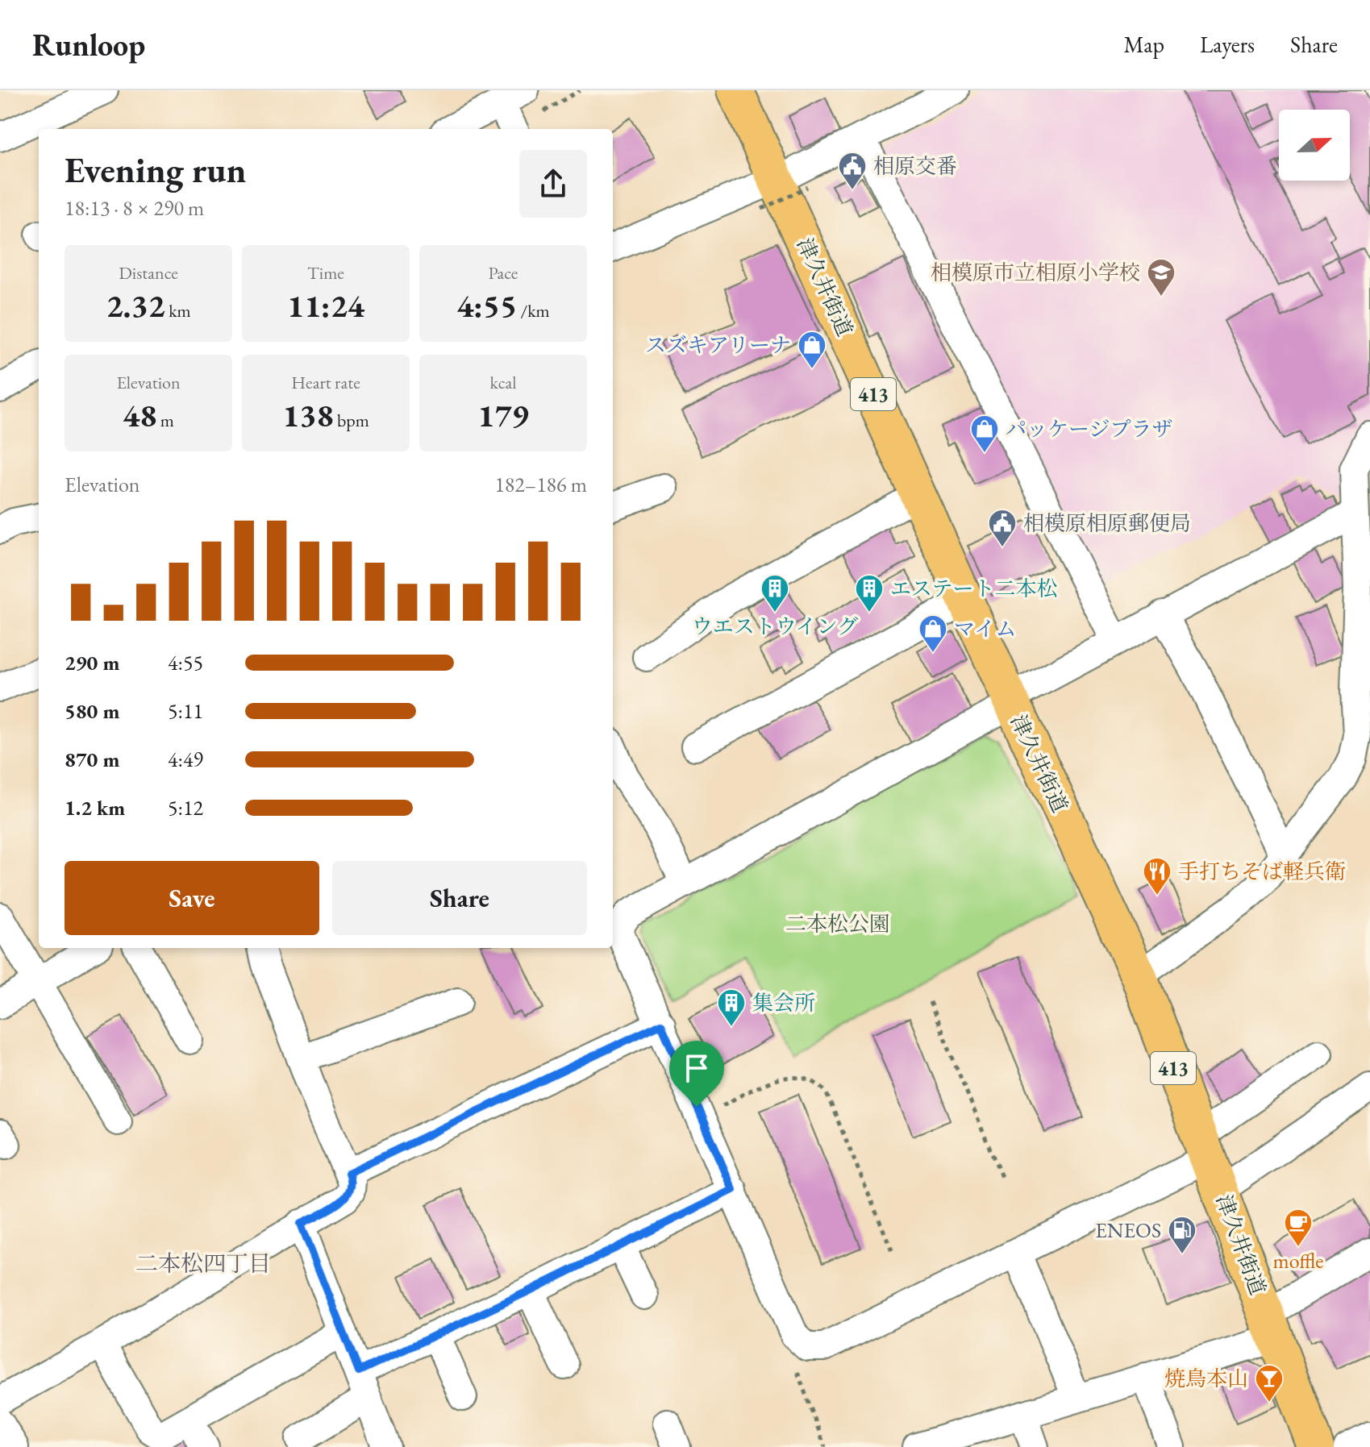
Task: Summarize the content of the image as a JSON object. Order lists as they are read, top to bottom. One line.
{"streets":{"highway":["津久井街道","413"]},"districts":["二本松四丁目"],"parks":["二本松公園"],"places":{"public building":["相原交番","相模原相原郵便局"],"school or university":["相模原市立相原小学校"],"shop":["スズキアリーナ","パッケージプラザ","マイム"],"building":["ウエストウイング","エステート二本松","集会所"],"restaurant":["手打ちそば軽兵衛"],"cafe":["moffle"],"fuel station":["ENEOS"],"bar":["焼鳥本山"]},"north":"right","page":{"header":"Runloop","nav":["Map","Layers","Share"],"heading":["Evening run","18:13 · 8 × 290 m"],"stats":[["Distance","2.32 km"],["Time","11:24"],["Pace","4:55 /km"],["Elevation","48 m"],["Heart rate","138 bpm"],["kcal","179"]],"chart":["Elevation","182–186 m"],"list":[{"name":"290 m","note":"4:55"},{"name":"580 m","note":"5:11"},{"name":"870 m","note":"4:49"},{"name":"1.2 km","note":"5:12"}],"buttons":["Save","Share"]}}
